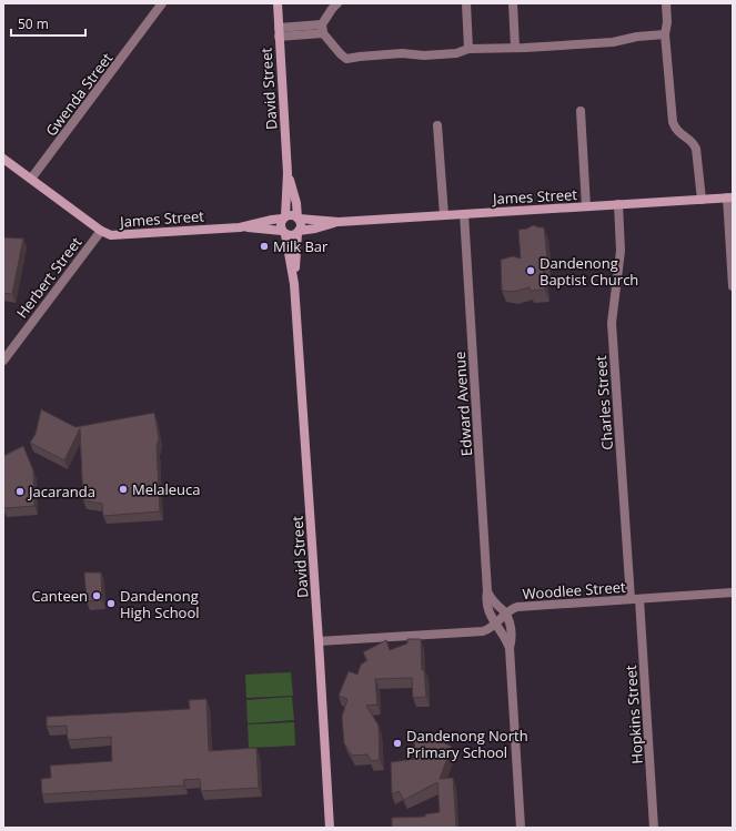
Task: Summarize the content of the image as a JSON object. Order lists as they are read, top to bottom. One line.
{"streets":{"main road":["David Street","James Street"],"street":["Gwenda Street","Herbert Street","Charles Street","Edward Avenue","Woodlee Street","Hopkins Street"]},"crossings":[["David Street","James Street"],["David Street","Woodlee Street"],["Gwenda Street","James Street"],["James Street","Herbert Street"],["James Street","Charles Street"],["James Street","Edward Avenue"],["Charles Street","Woodlee Street"],["Charles Street","Hopkins Street"],["Edward Avenue","Woodlee Street"],["Woodlee Street","Hopkins Street"]],"places":["Milk Bar","Dandenong Baptist Church","Melaleuca","Jacaranda","Canteen","Dandenong High School","Dandenong North Primary School"],"scale_bar":"50 m"}
